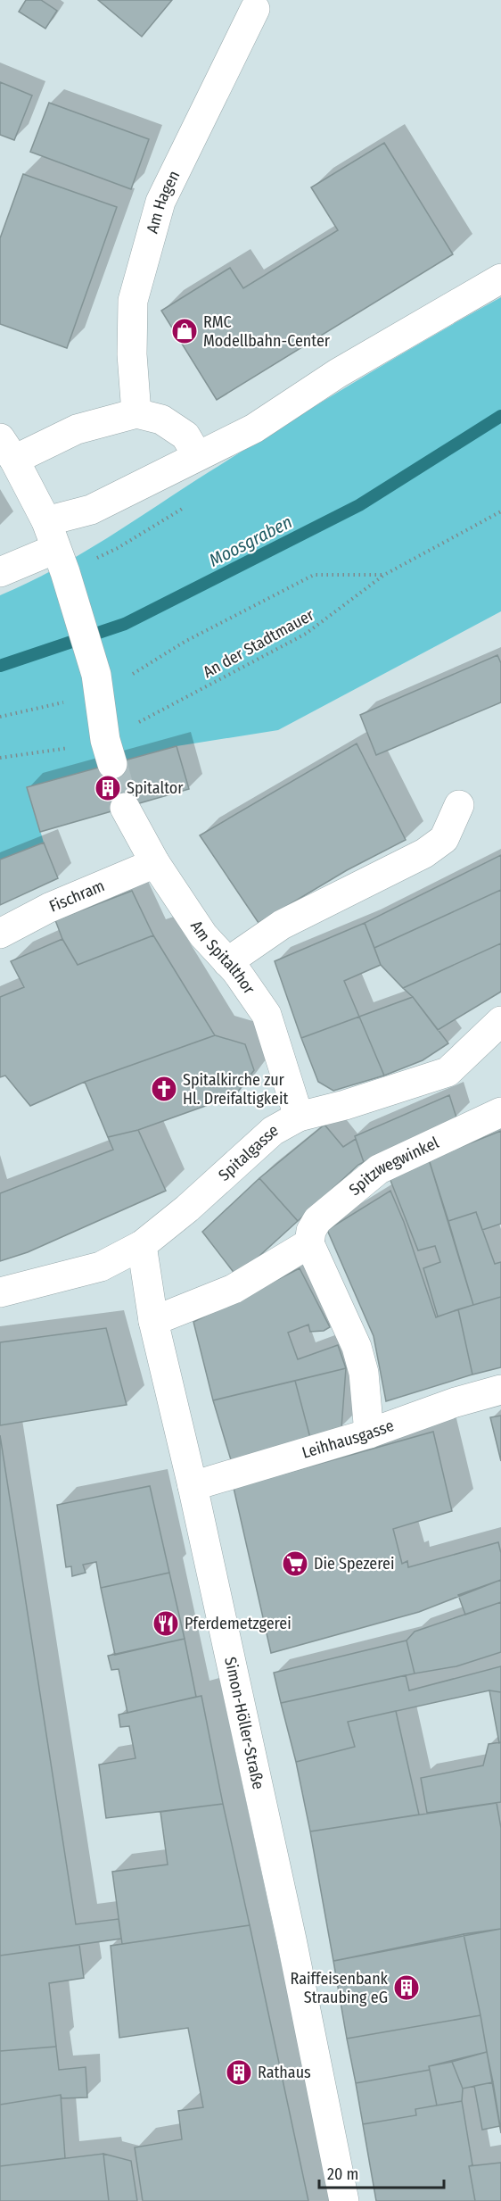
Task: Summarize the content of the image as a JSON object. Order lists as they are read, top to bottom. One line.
{"streets":{"street":["Am Hagen","Fischram","Am Spitalthor","Spitalgasse","Spitzwegwinkel","Leihhausgasse","Simon-Höller-Straße"],"path":["An der Stadtmauer"]},"crossings":[["Fischram","Am Spitalthor"],["Am Spitalthor","Spitalgasse"],["Spitalgasse","Simon-Höller-Straße"],["Leihhausgasse","Simon-Höller-Straße"]],"water":["Moosgraben"],"places":{"shop":["RMC Modellbahn-Center"],"building":["Spitaltor","Raiffeisenbank Straubing eG","Rathaus"],"church":["Spitalkirche zur Hl. Dreifaltigkeit"],"supermarket":["Die Spezerei"],"restaurant":["Pferdemetzgerei"]},"scale_bar":"20 m"}
